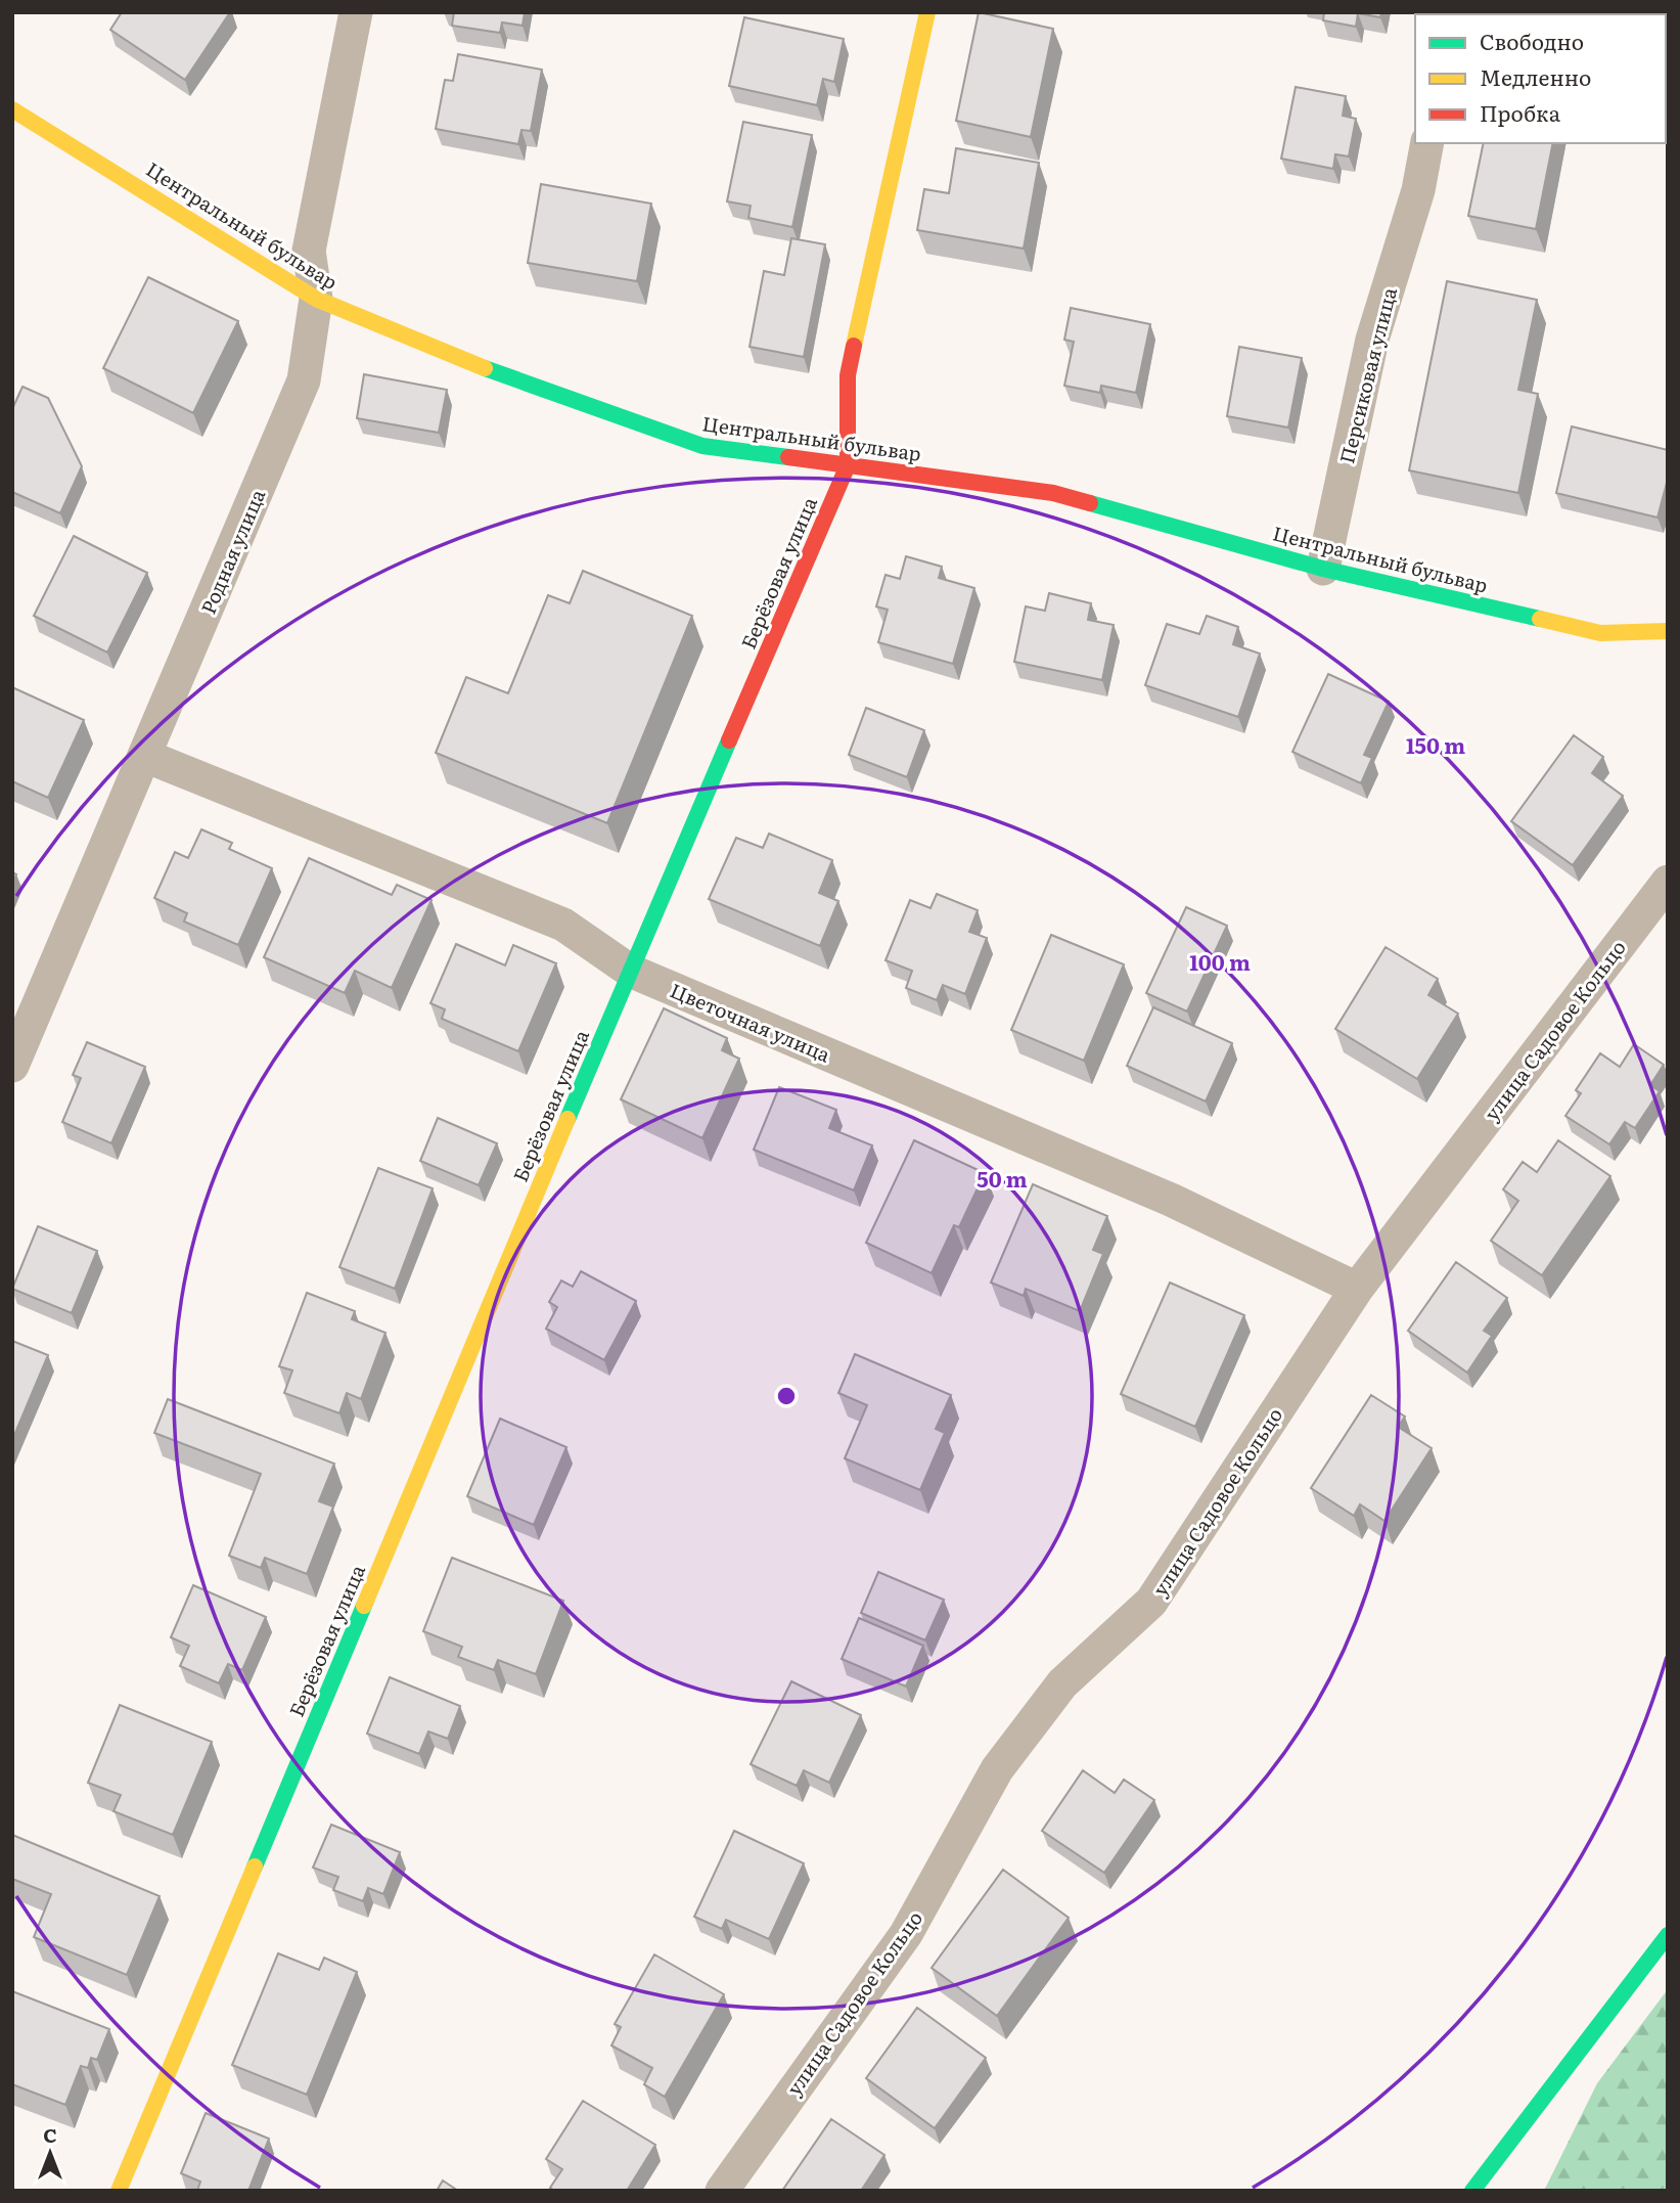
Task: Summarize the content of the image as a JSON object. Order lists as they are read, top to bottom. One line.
{"streets":{"street":["Центральный бульвар","Персиковая улица","Родная улица","Берёзовая улица","Цветочная улица","улица Садовое Кольцо"]},"crossings":[["Центральный бульвар","Персиковая улица"],["Центральный бульвар","Родная улица"],["Центральный бульвар","Берёзовая улица"],["Родная улица","Цветочная улица"],["Берёзовая улица","Цветочная улица"],["Цветочная улица","улица Садовое Кольцо"]],"legend":["Свободно","Медленно","Пробка"],"north":"top","rings":["150 m","100 m","50 m"]}
